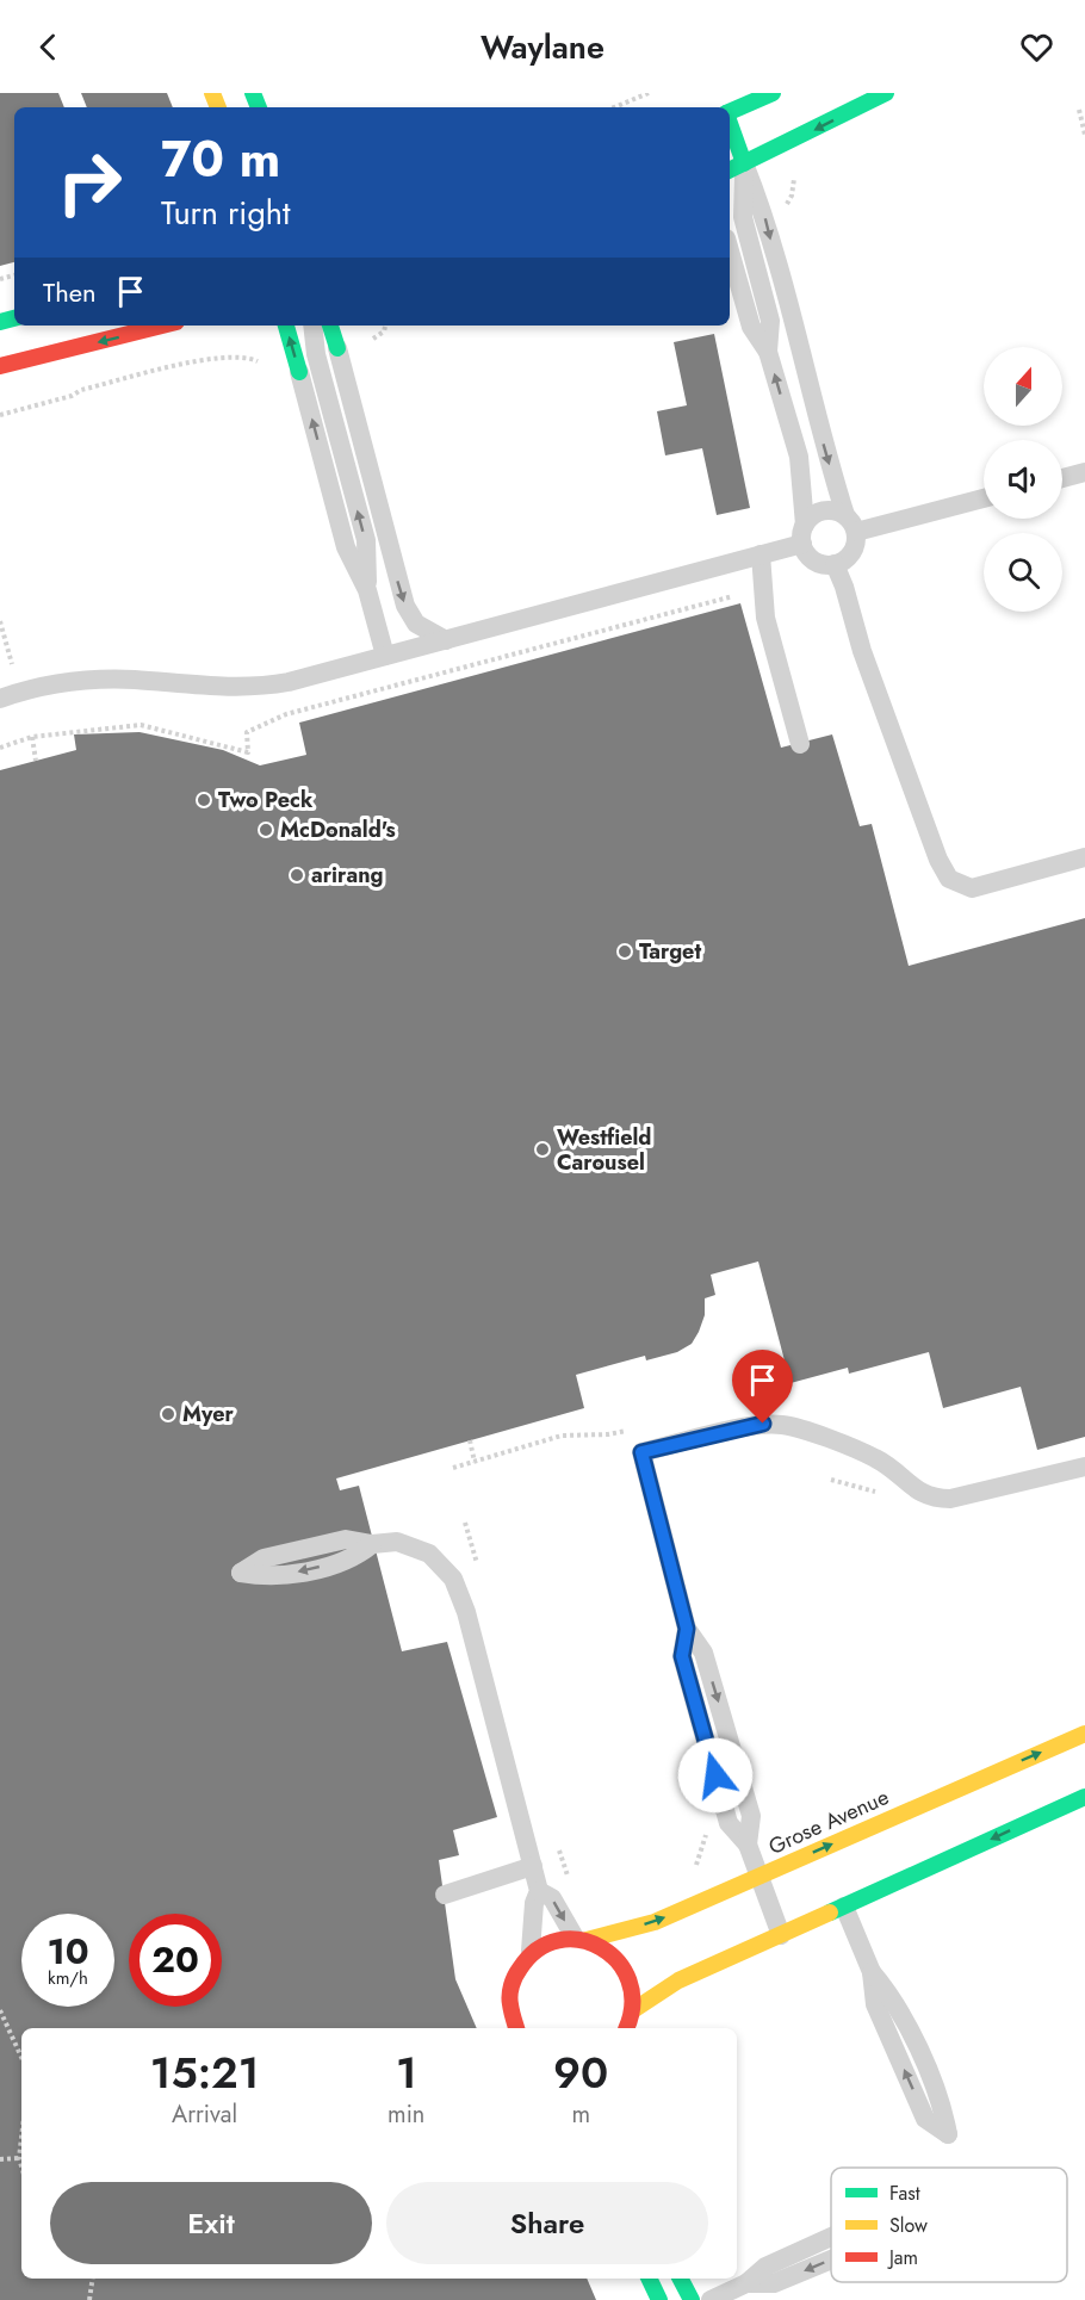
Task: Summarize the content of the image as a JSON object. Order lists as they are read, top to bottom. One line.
{"streets":{"street":["Grose Avenue"]},"places":["Two Peck","McDonald's","arirang","Target","Westfield Carousel","Myer"],"legend":["Fast","Slow","Jam"],"north":"top","page":{"header":"Waylane","turn":["70 m","Turn right"],"then":"Then","speed":"10 km/h","limit":"20","eta":["15:21","Arrival","1","min","90","m"],"buttons":["Exit","Share"]}}
